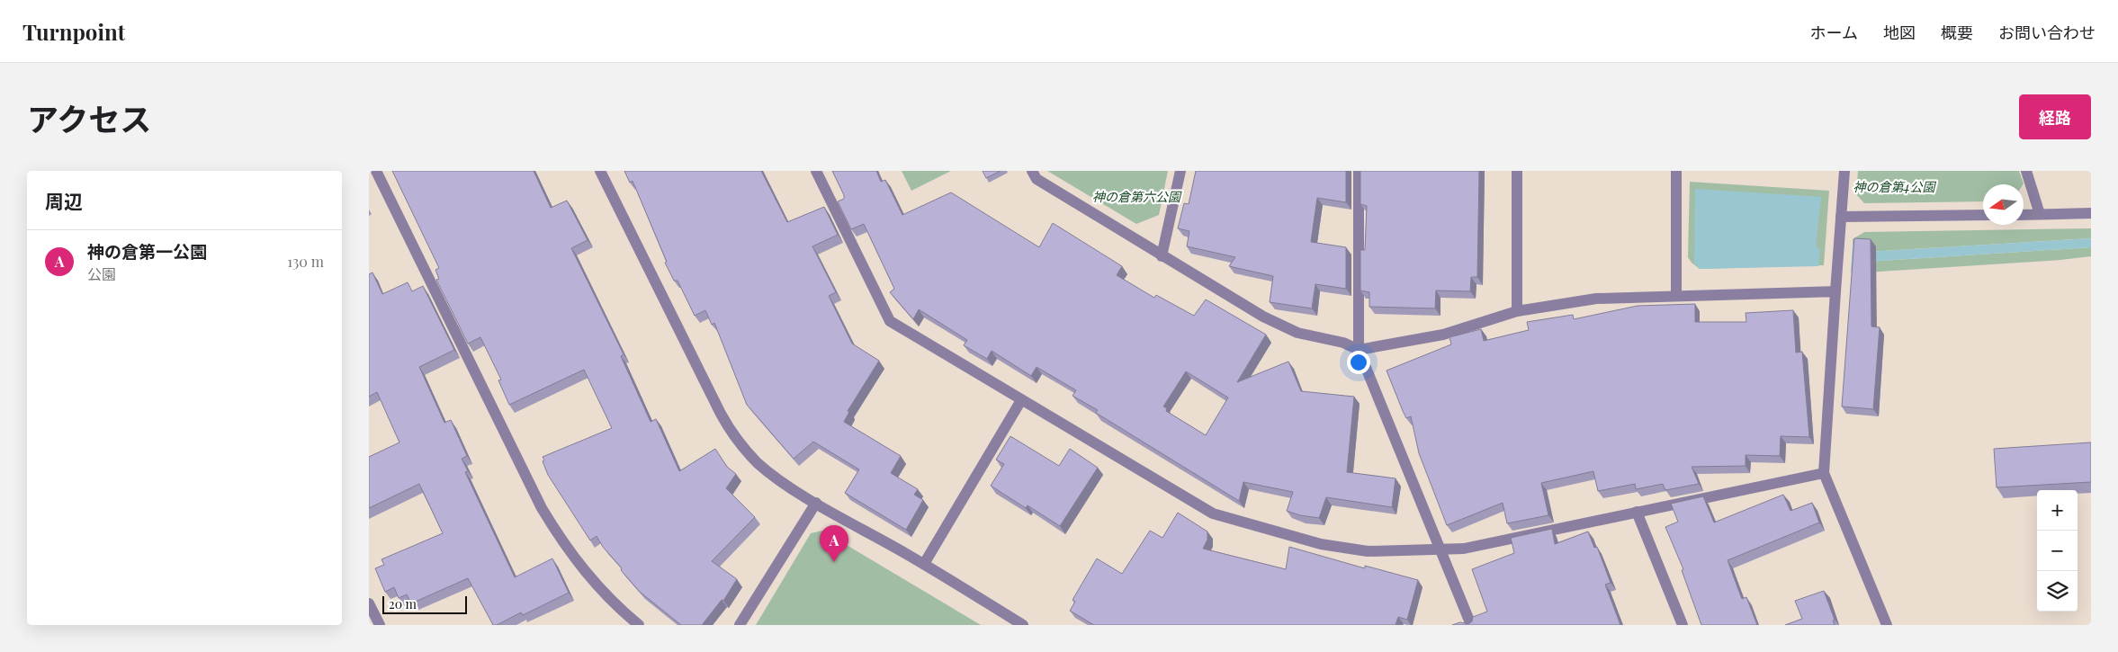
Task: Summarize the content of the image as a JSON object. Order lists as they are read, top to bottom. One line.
{"parks":["神の倉第4公園","神の倉第六公園"],"scale_bar":"20 m","north":"left","page":{"header":"Turnpoint","nav":["ホーム","地図","概要","お問い合わせ"],"title":"アクセス","buttons":"経路","heading":"周辺","list":[{"mark":"A","name":"神の倉第一公園","note":"公園","value":"130 m"}],"map_buttons":["+","−"],"pins":"A","scale":"20 m"}}
